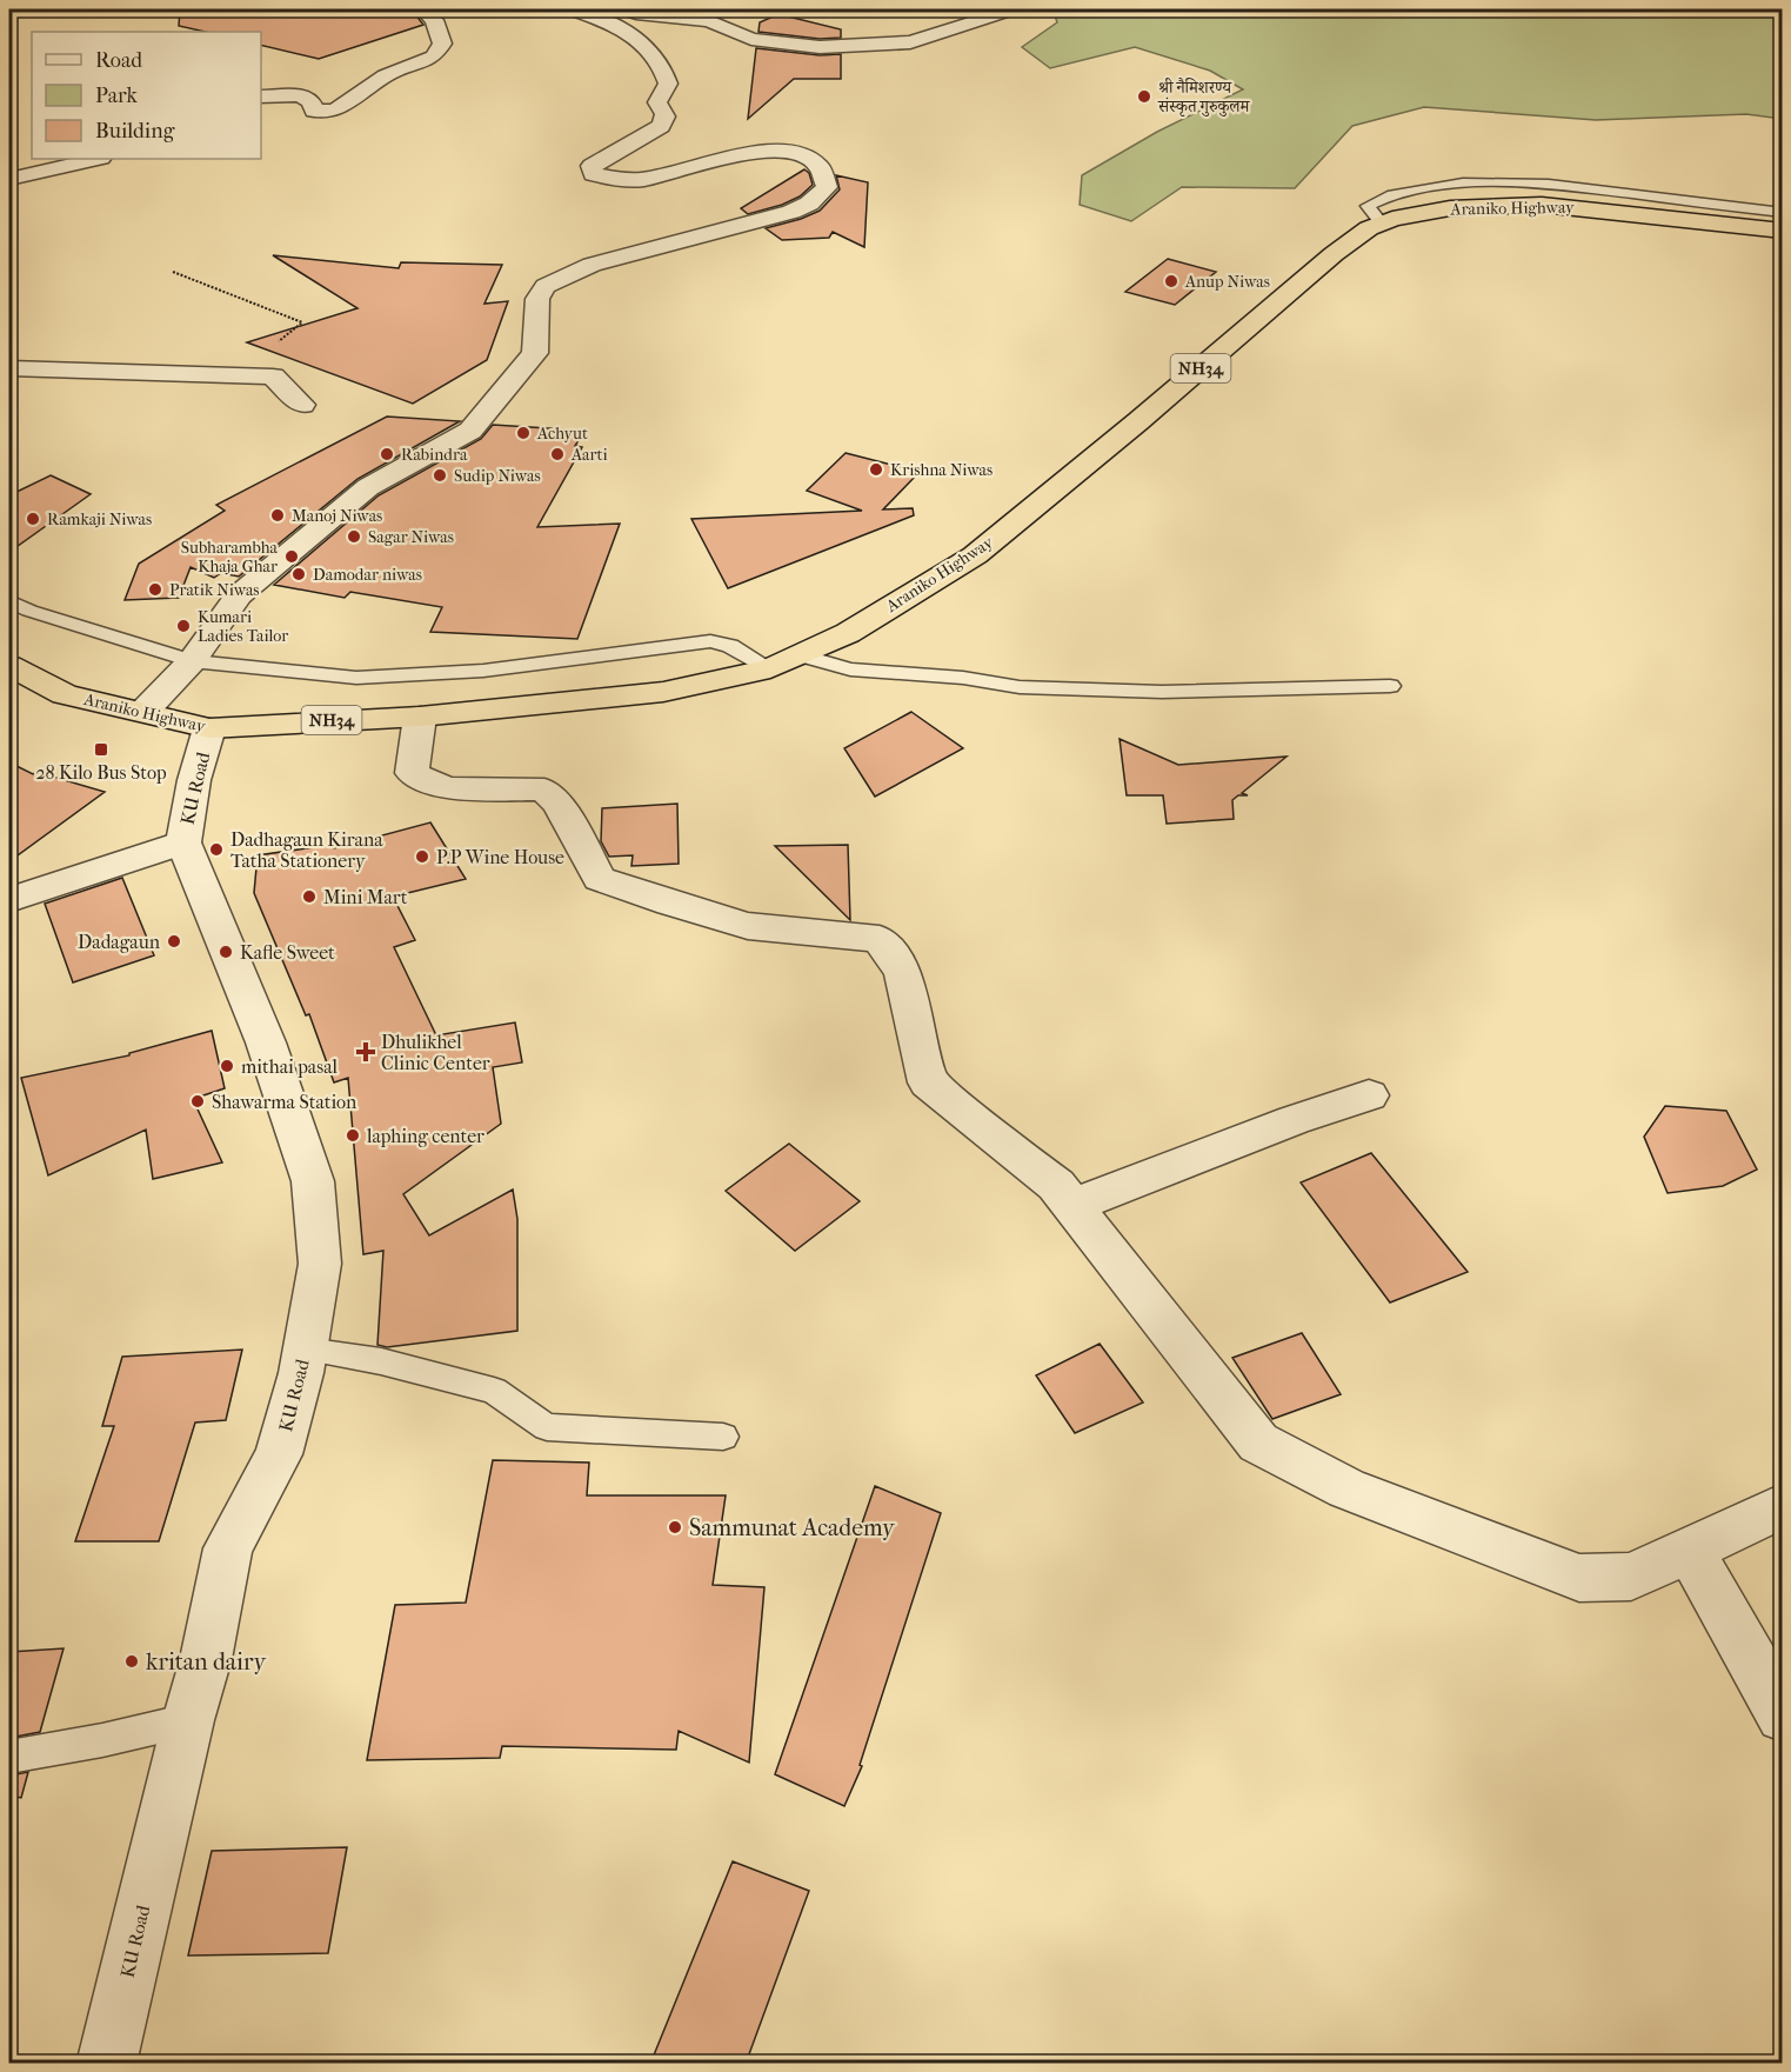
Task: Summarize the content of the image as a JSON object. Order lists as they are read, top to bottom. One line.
{"streets":{"highway":["Araniko Highway","NH34"],"street":["KU Road"]},"crossings":[["Araniko Highway","KU Road"]],"places":{"other":["श्री नैमिशरण्य संस्कृत गुरुकुलम","Anup Niwas","Achyut","Rabindra","Aarti","Krishna Niwas","Sudip Niwas","Manoj Niwas","Ramkaji Niwas","Sagar Niwas","Subharambha Khaja Ghar","Damodar niwas","Pratik Niwas","Kumari Ladies Tailor","Dadhagaun Kirana Tatha Stationery","P.P Wine House","Mini Mart","Dadagaun","Kafle Sweet","mithai pasal","Shawarma Station","laphing center","Sammunat Academy","kritan dairy"],"transit":["28 Kilo Bus Stop"],"health":["Dhulikhel Clinic Center"]},"legend":["Road","Park","Building"]}
